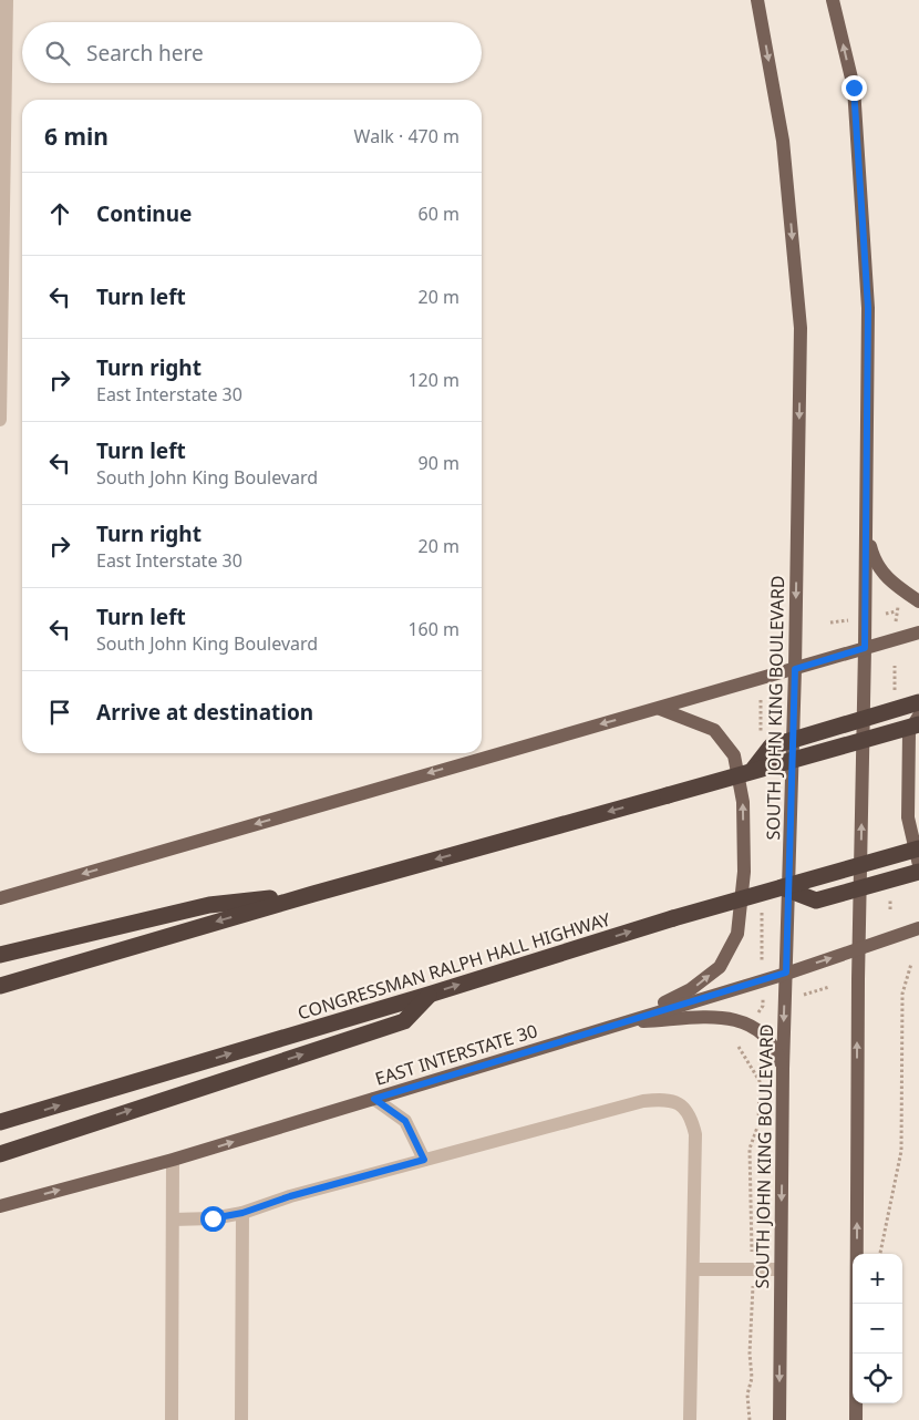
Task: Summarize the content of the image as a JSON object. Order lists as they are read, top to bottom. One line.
{"streets":{"highway":["CONGRESSMAN RALPH HALL HIGHWAY"],"main road":["SOUTH JOHN KING BOULEVARD","EAST INTERSTATE 30"]},"crossings":[["SOUTH JOHN KING BOULEVARD","EAST INTERSTATE 30"]],"one_way":["EAST INTERSTATE 30"],"page":{"search":"Search here","heading":["6 min","Walk · 470 m"],"list":[["Continue","60 m"],["Turn left","20 m"],["Turn right","East Interstate 30","120 m"],["Turn left","South John King Boulevard","90 m"],["Turn right","East Interstate 30","20 m"],["Turn left","South John King Boulevard","160 m"],"Arrive at destination"],"map_buttons":["+","−"]}}
